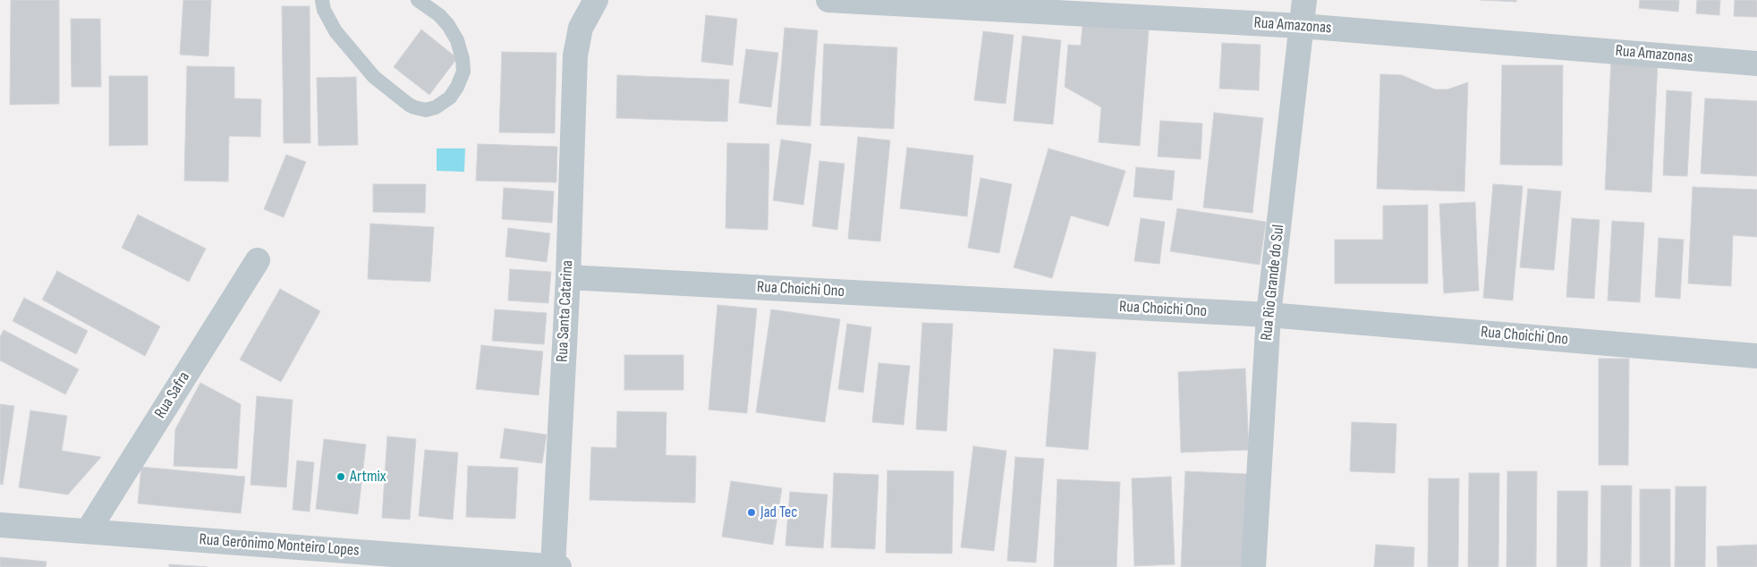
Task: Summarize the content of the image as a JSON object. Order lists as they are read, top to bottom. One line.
{"streets":{"street":["Rua Amazonas","Rua Rio Grande do Sul","Rua Choichi Ono","Rua Santa Catarina","Rua Safra","Rua Gerônimo Monteiro Lopes"]},"crossings":[["Rua Amazonas","Rua Rio Grande do Sul"],["Rua Rio Grande do Sul","Rua Choichi Ono"],["Rua Choichi Ono","Rua Santa Catarina"],["Rua Santa Catarina","Rua Gerônimo Monteiro Lopes"],["Rua Safra","Rua Gerônimo Monteiro Lopes"]],"places":["Artmix","Jad Tec"]}
